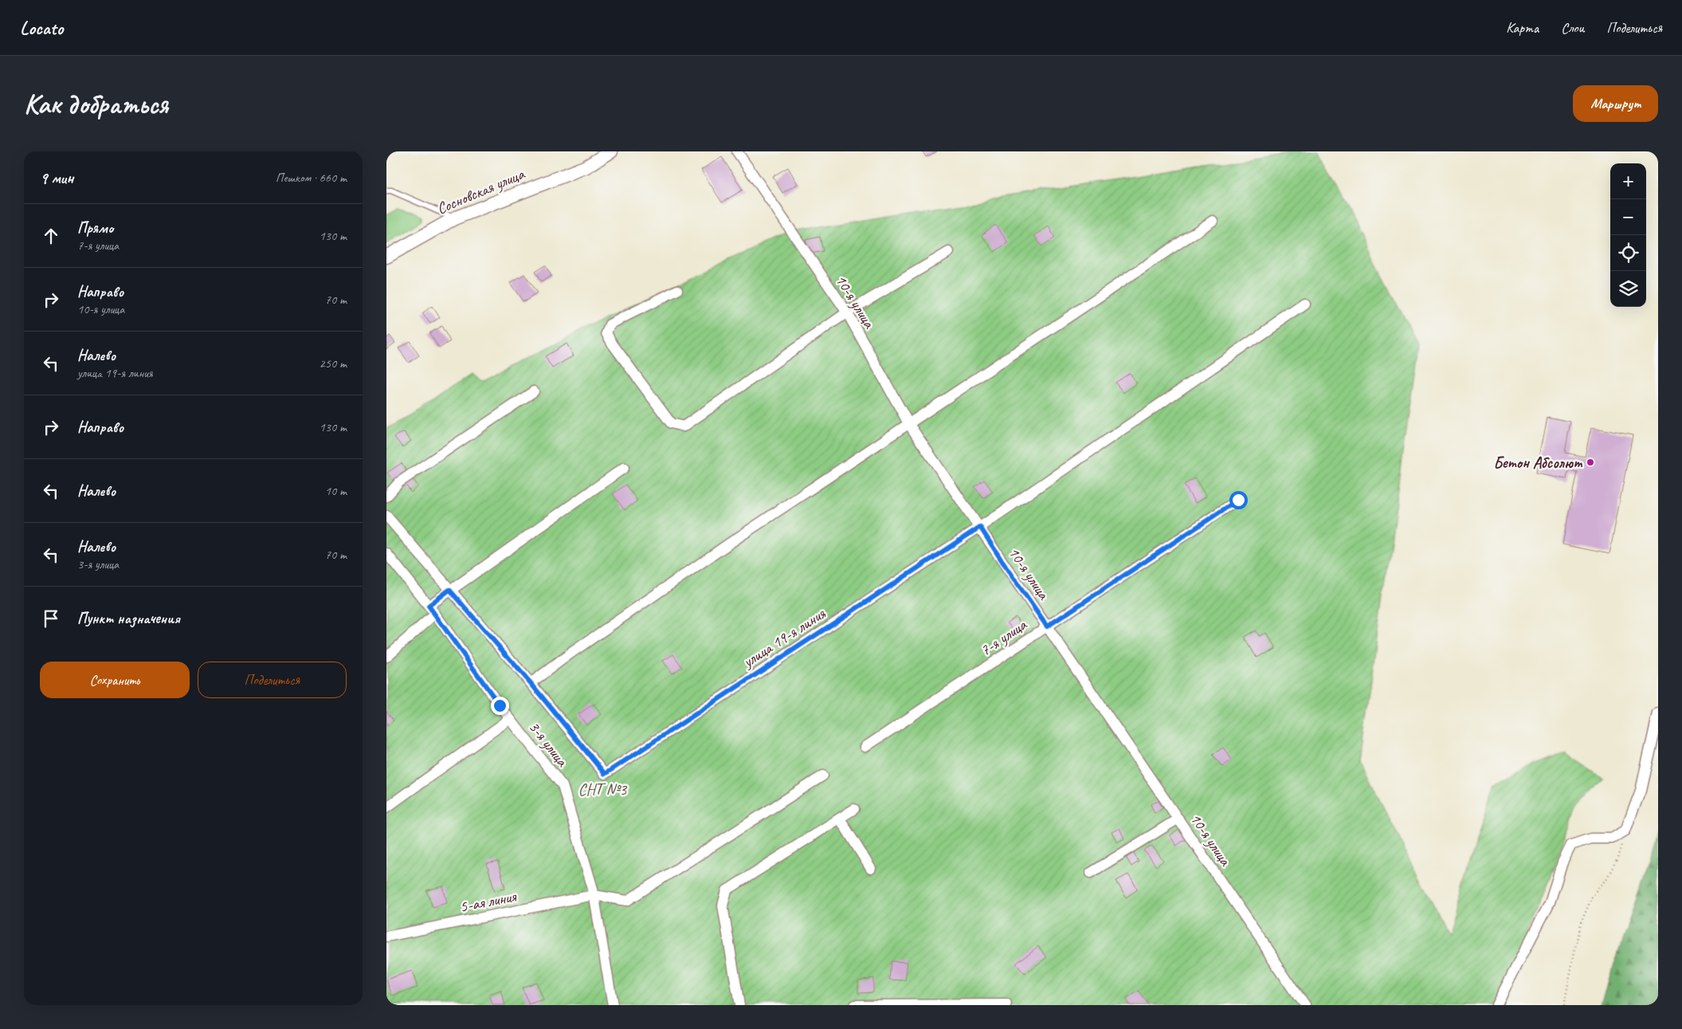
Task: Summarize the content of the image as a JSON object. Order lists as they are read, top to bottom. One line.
{"streets":{"street":["Сосновская улица","10-я улица","улица 19-я линия","7-я улица","3-я улица","5-ая линия"]},"crossings":[["10-я улица","улица 19-я линия"],["10-я улица","7-я улица"],["3-я улица","5-ая линия"]],"parks":["СНТ №3"],"places":["Бетон Абсолют"],"page":{"header":"Locato","nav":["Карта","Слои","Поделиться"],"buttons":["Маршрут",["Сохранить","Поделиться"]],"title":"Как добраться","heading":["9 мин","Пешком · 660 m"],"map_buttons":["+","−"],"list":[["Прямо","7-я улица","130 m"],["Направо","10-я улица","70 m"],["Налево","улица 19-я линия","250 m"],["Направо","130 m"],["Налево","10 m"],["Налево","3-я улица","70 m"],"Пункт назначения"]}}
